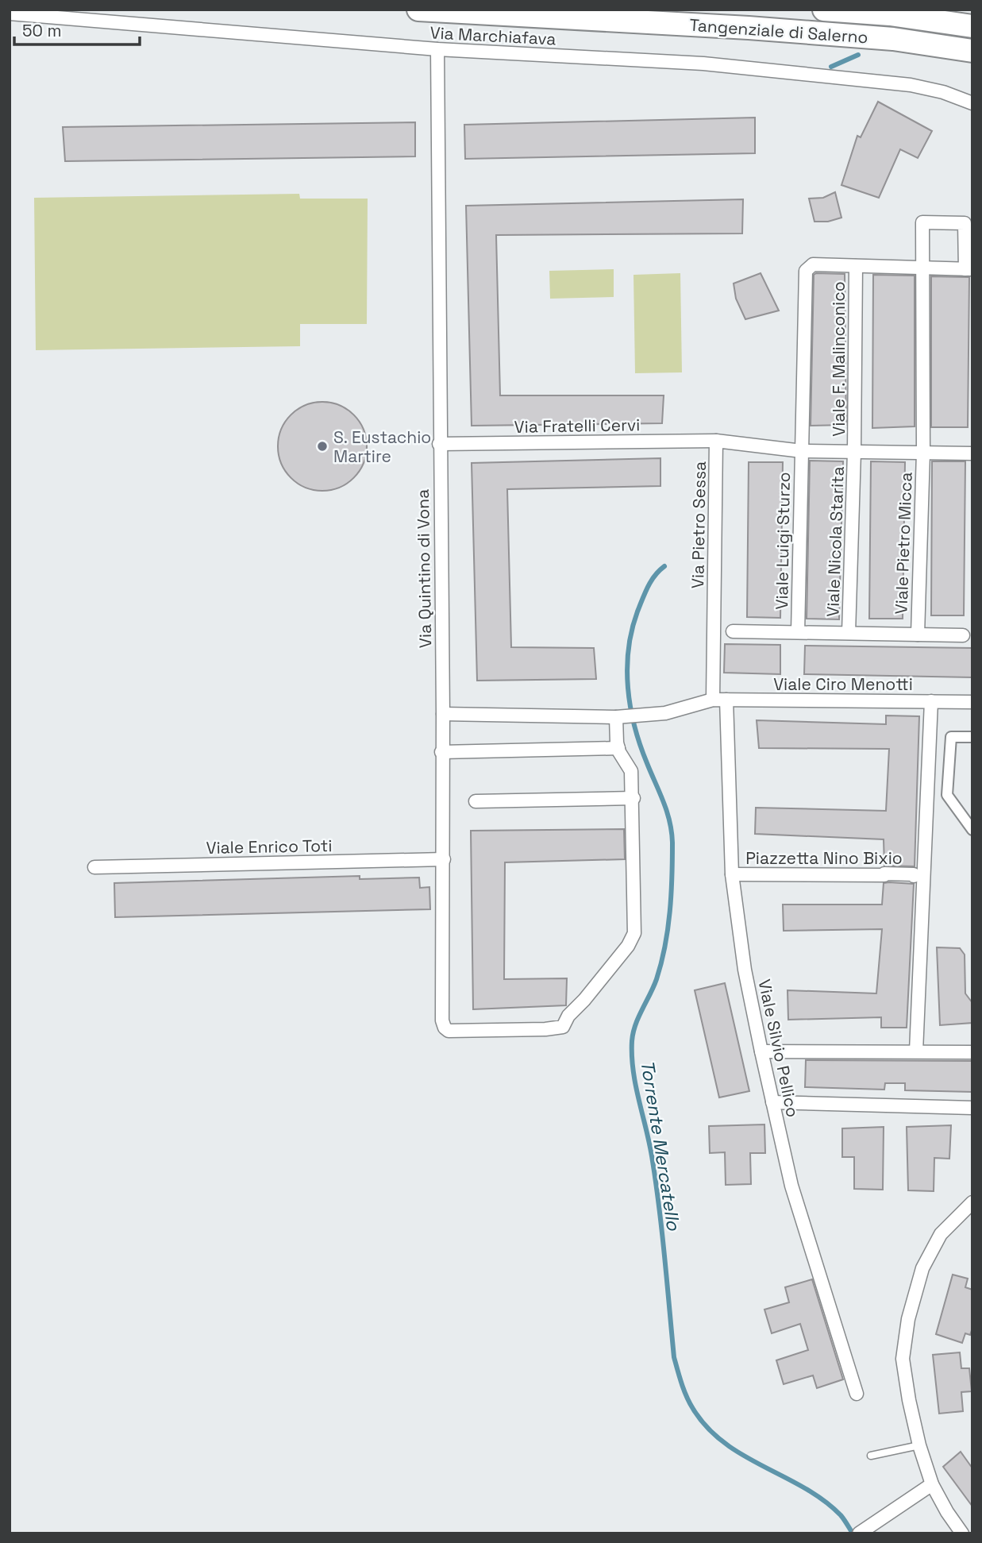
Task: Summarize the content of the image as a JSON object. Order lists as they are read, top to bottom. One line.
{"streets":{"highway":["Tangenziale di Salerno"],"street":["Via Marchiafava","Viale F. Malinconico","Via Fratelli Cervi","Via Pietro Sessa","Viale Luigi Sturzo","Viale Nicola Starita","Viale Pietro Micca","Via Quintino di Vona","Viale Ciro Menotti","Viale Enrico Toti","Piazzetta Nino Bixio","Viale Silvio Pellico"]},"crossings":[["Via Marchiafava","Via Quintino di Vona"],["Viale F. Malinconico","Via Pietro Sessa"],["Viale F. Malinconico","Viale Luigi Sturzo"],["Viale F. Malinconico","Viale Nicola Starita"],["Via Fratelli Cervi","Via Pietro Sessa"],["Via Fratelli Cervi","Via Quintino di Vona"],["Via Pietro Sessa","Viale Luigi Sturzo"],["Via Pietro Sessa","Viale Nicola Starita"],["Via Pietro Sessa","Viale Pietro Micca"],["Via Pietro Sessa","Viale Ciro Menotti"],["Viale Luigi Sturzo","Viale Pietro Micca"],["Via Quintino di Vona","Viale Ciro Menotti"],["Via Quintino di Vona","Viale Enrico Toti"],["Viale Ciro Menotti","Viale Silvio Pellico"],["Piazzetta Nino Bixio","Viale Silvio Pellico"]],"water":["Torrente Mercatello"],"places":["S. Eustachio Martire"],"scale_bar":"50 m"}
